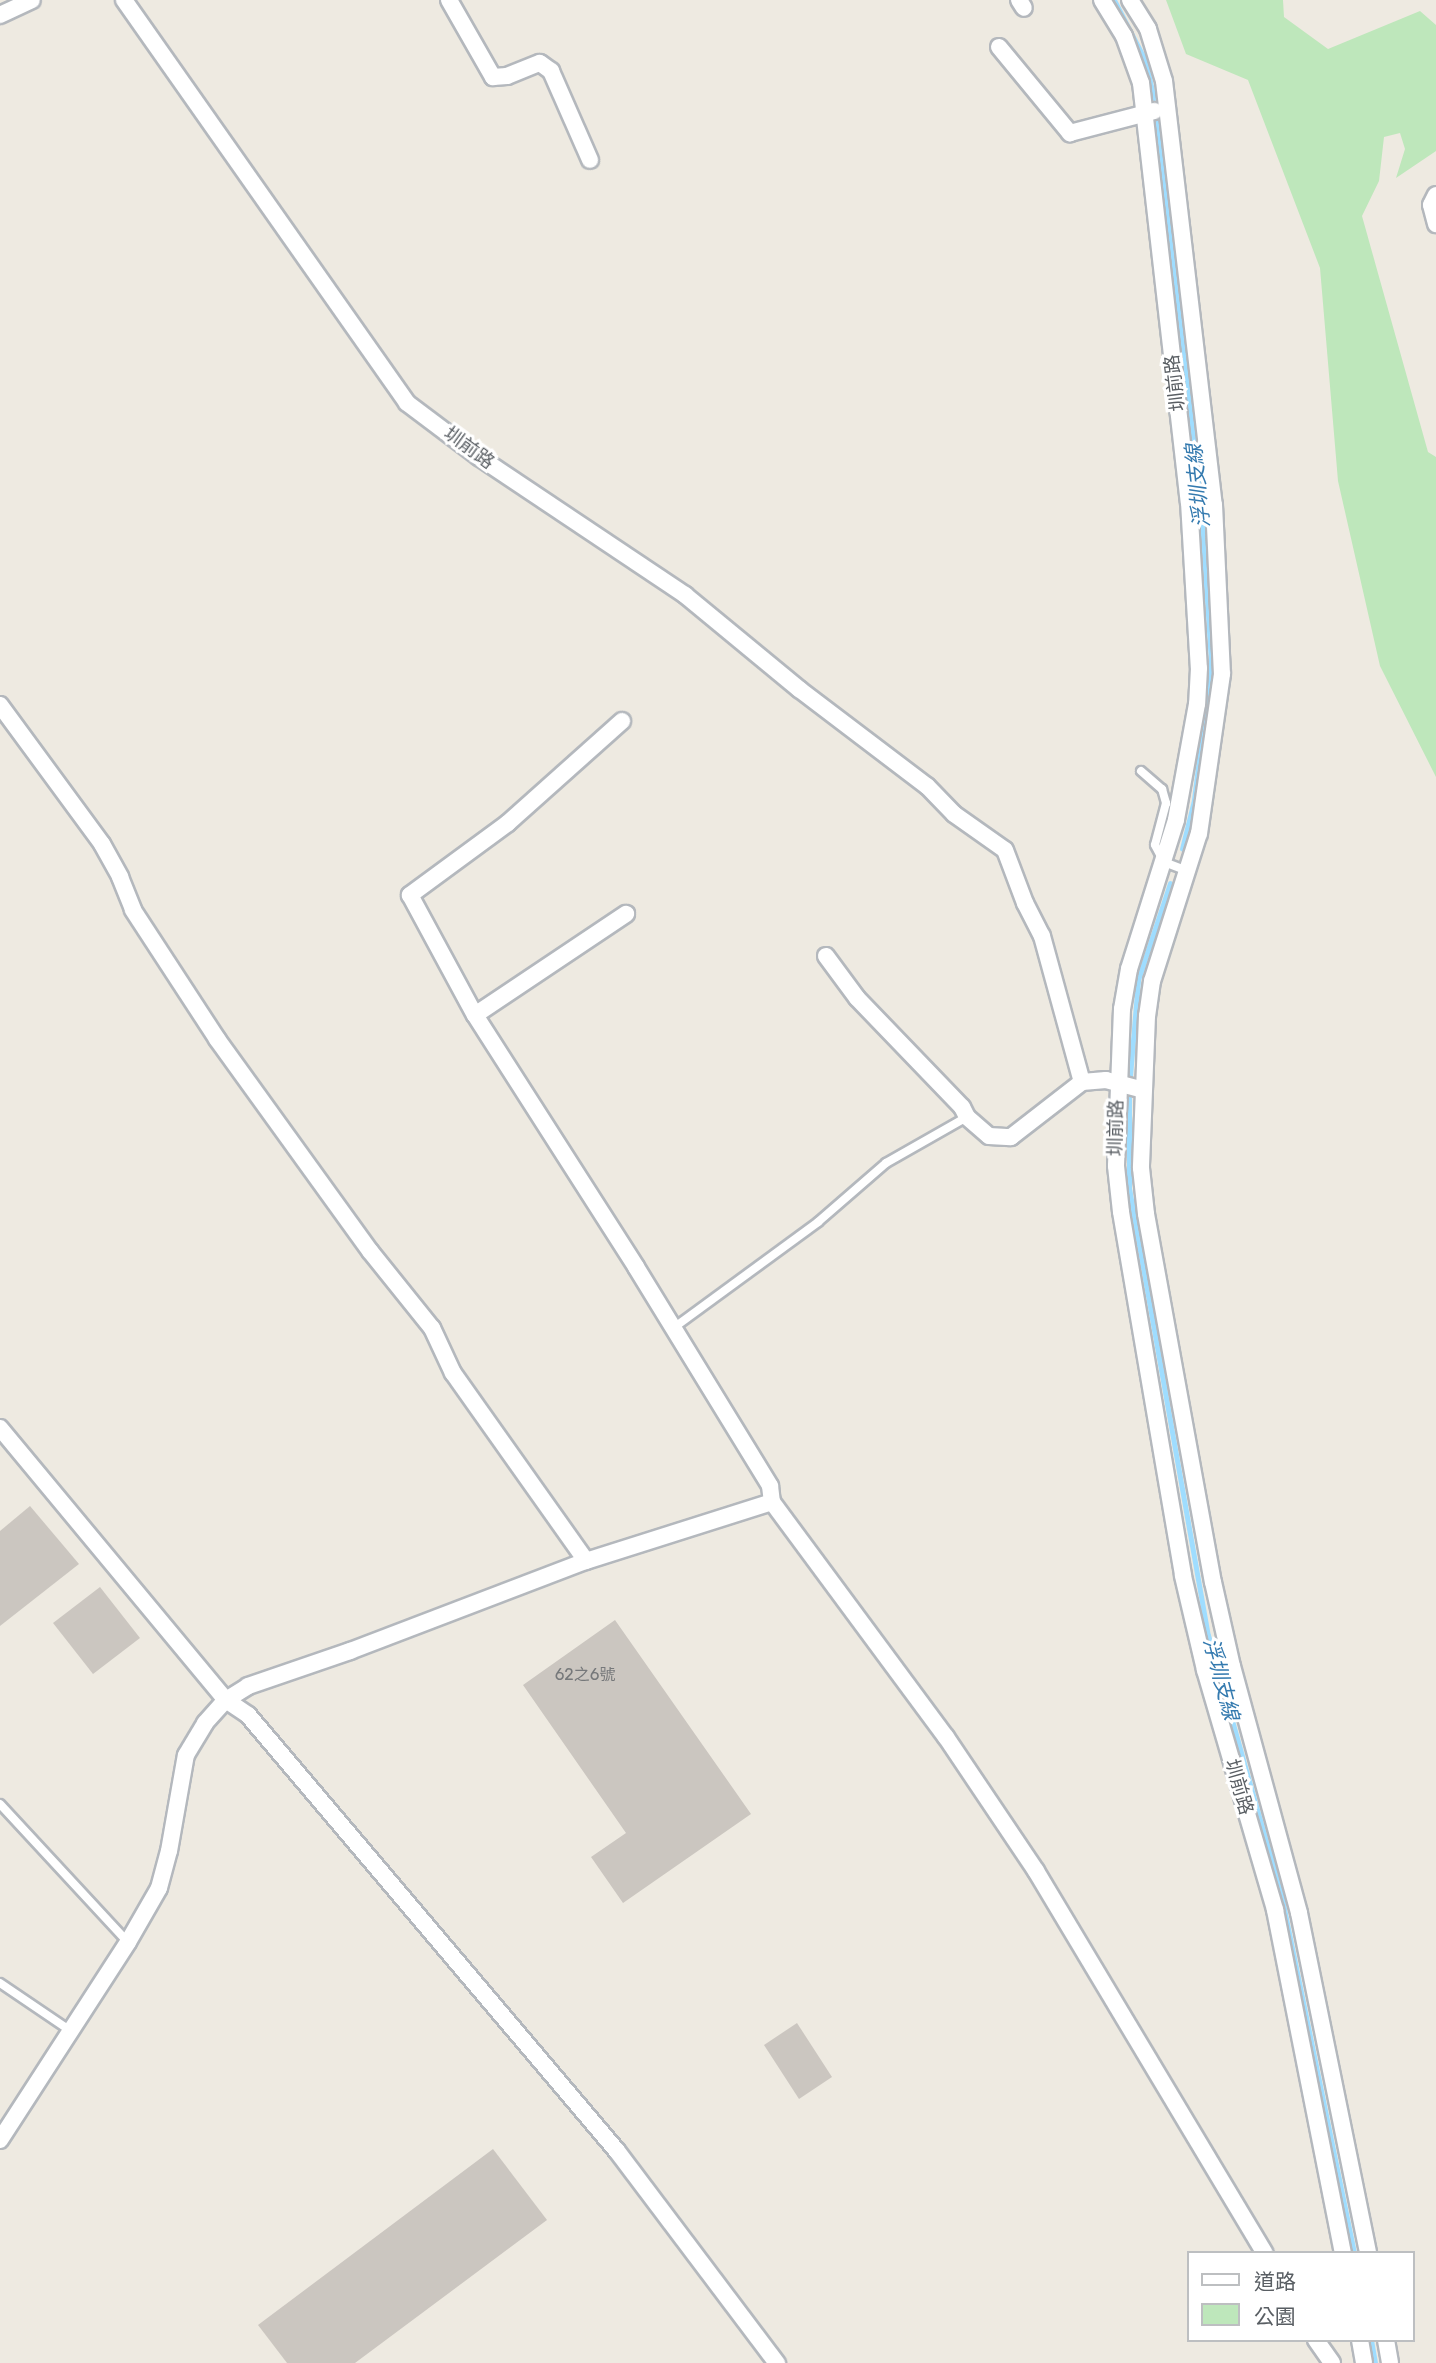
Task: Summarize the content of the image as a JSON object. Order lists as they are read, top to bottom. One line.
{"streets":{"street":["圳前路"]},"water":["浮圳支線"],"house_numbers":["62之6號"],"legend":["道路","公園"]}
